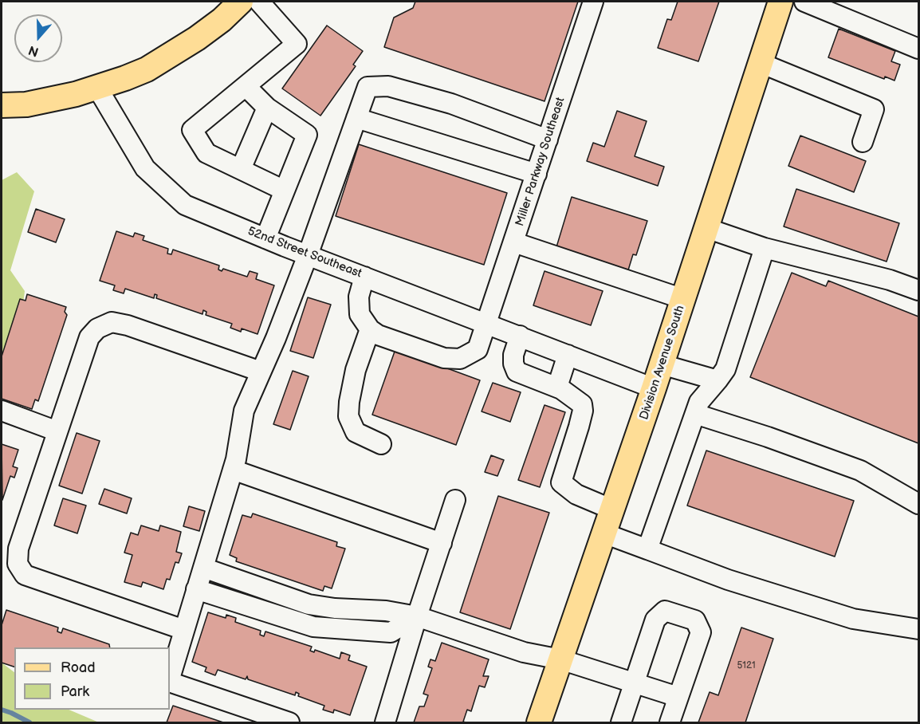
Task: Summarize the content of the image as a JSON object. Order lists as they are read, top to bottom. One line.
{"streets":{"main road":["Division Avenue South"],"street":["Miller Parkway Southeast","52nd Street Southeast"]},"crossings":[["Miller Parkway Southeast","52nd Street Southeast"],["52nd Street Southeast","Division Avenue South"]],"house_numbers":["5121"],"legend":["Road","Park"],"north":"bottom"}
